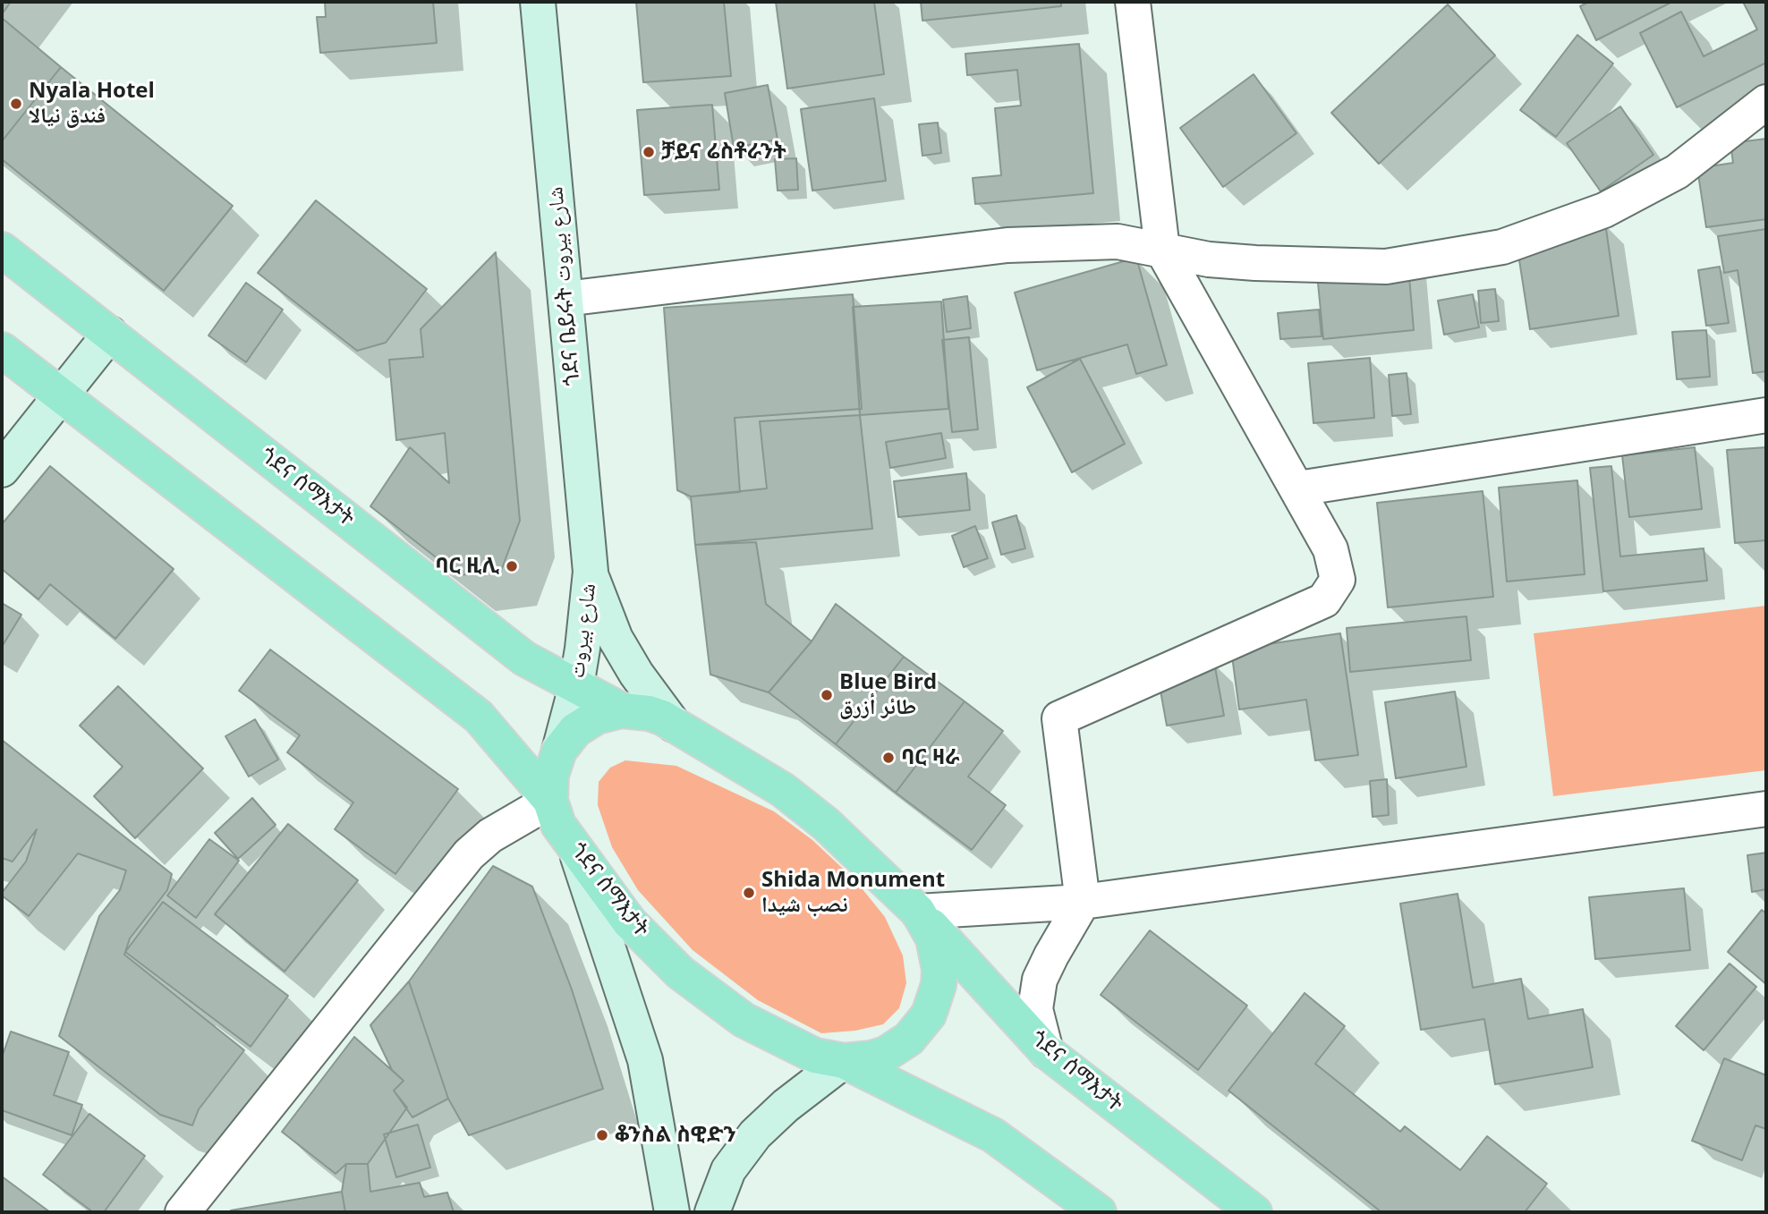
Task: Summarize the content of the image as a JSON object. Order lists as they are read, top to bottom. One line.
{"streets":{"main road":["ጎደና ቤይሩት شارع بيروت","ጎደና ሰማእታት","شارع بيروت"]},"crossings":[["ጎደና ቤይሩት شارع بيروت","شارع بيروت"],["ጎደና ሰማእታት","شارع بيروت"]],"places":["Nyala Hotel فندق نيالا","ቻይና ሬስቶራንት","ባር ዚሊ","Blue Bird طائر أزرق","ባር ዛራ","Shida Monument نصب شيدا","ቆንስል ስዊድን"]}
